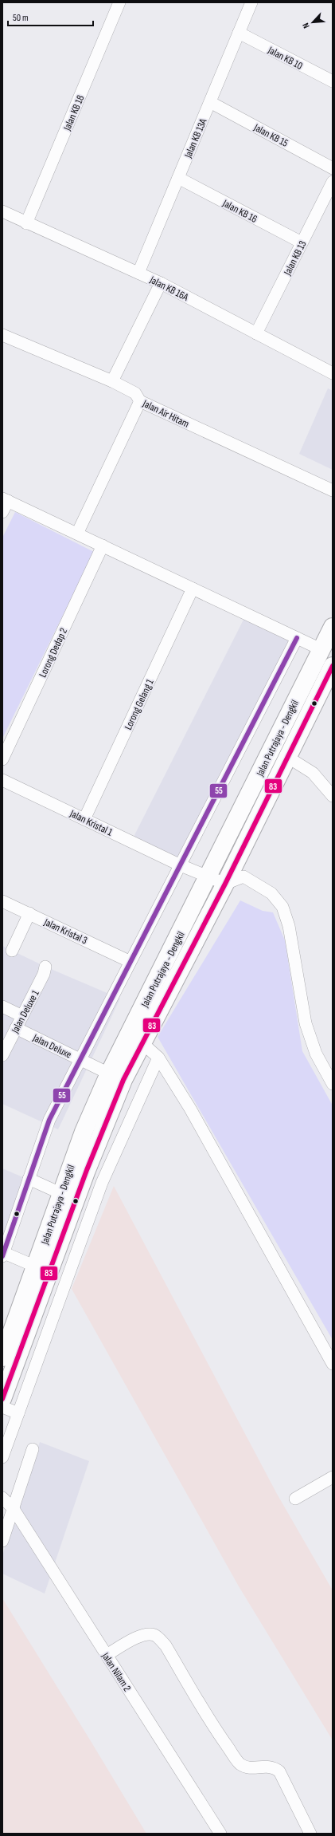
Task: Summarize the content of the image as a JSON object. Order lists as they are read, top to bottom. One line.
{"streets":{"main road":["Jalan Putrajaya - Dengkil"],"street":["Jalan KB 10","Jalan KB 18","Jalan KB 15","Jalan KB 13A","Jalan KB 16","Jalan KB 13","Jalan KB 16A","Jalan Air Hitam","Lorong Dedap 2","Lorong Gelang 1","Jalan Kristal 1","Jalan Kristal 3","Jalan Deluxe 1","Jalan Deluxe","Jalan Nilam 2"]},"crossings":[["Jalan KB 10","Jalan KB 13A"],["Jalan KB 18","Jalan KB 16A"],["Jalan KB 15","Jalan KB 13A"],["Jalan KB 13A","Jalan KB 16"],["Jalan KB 13A","Jalan KB 16A"],["Jalan KB 16","Jalan KB 13"],["Jalan KB 13","Jalan KB 16A"],["Lorong Gelang 1","Jalan Kristal 1"],["Jalan Putrajaya - Dengkil","Jalan Kristal 1"],["Jalan Putrajaya - Dengkil","Jalan Deluxe"],["Jalan Deluxe 1","Jalan Deluxe"]],"lines":["transit line 55","transit line 83"],"scale_bar":"50 m","north":"bottom left"}
